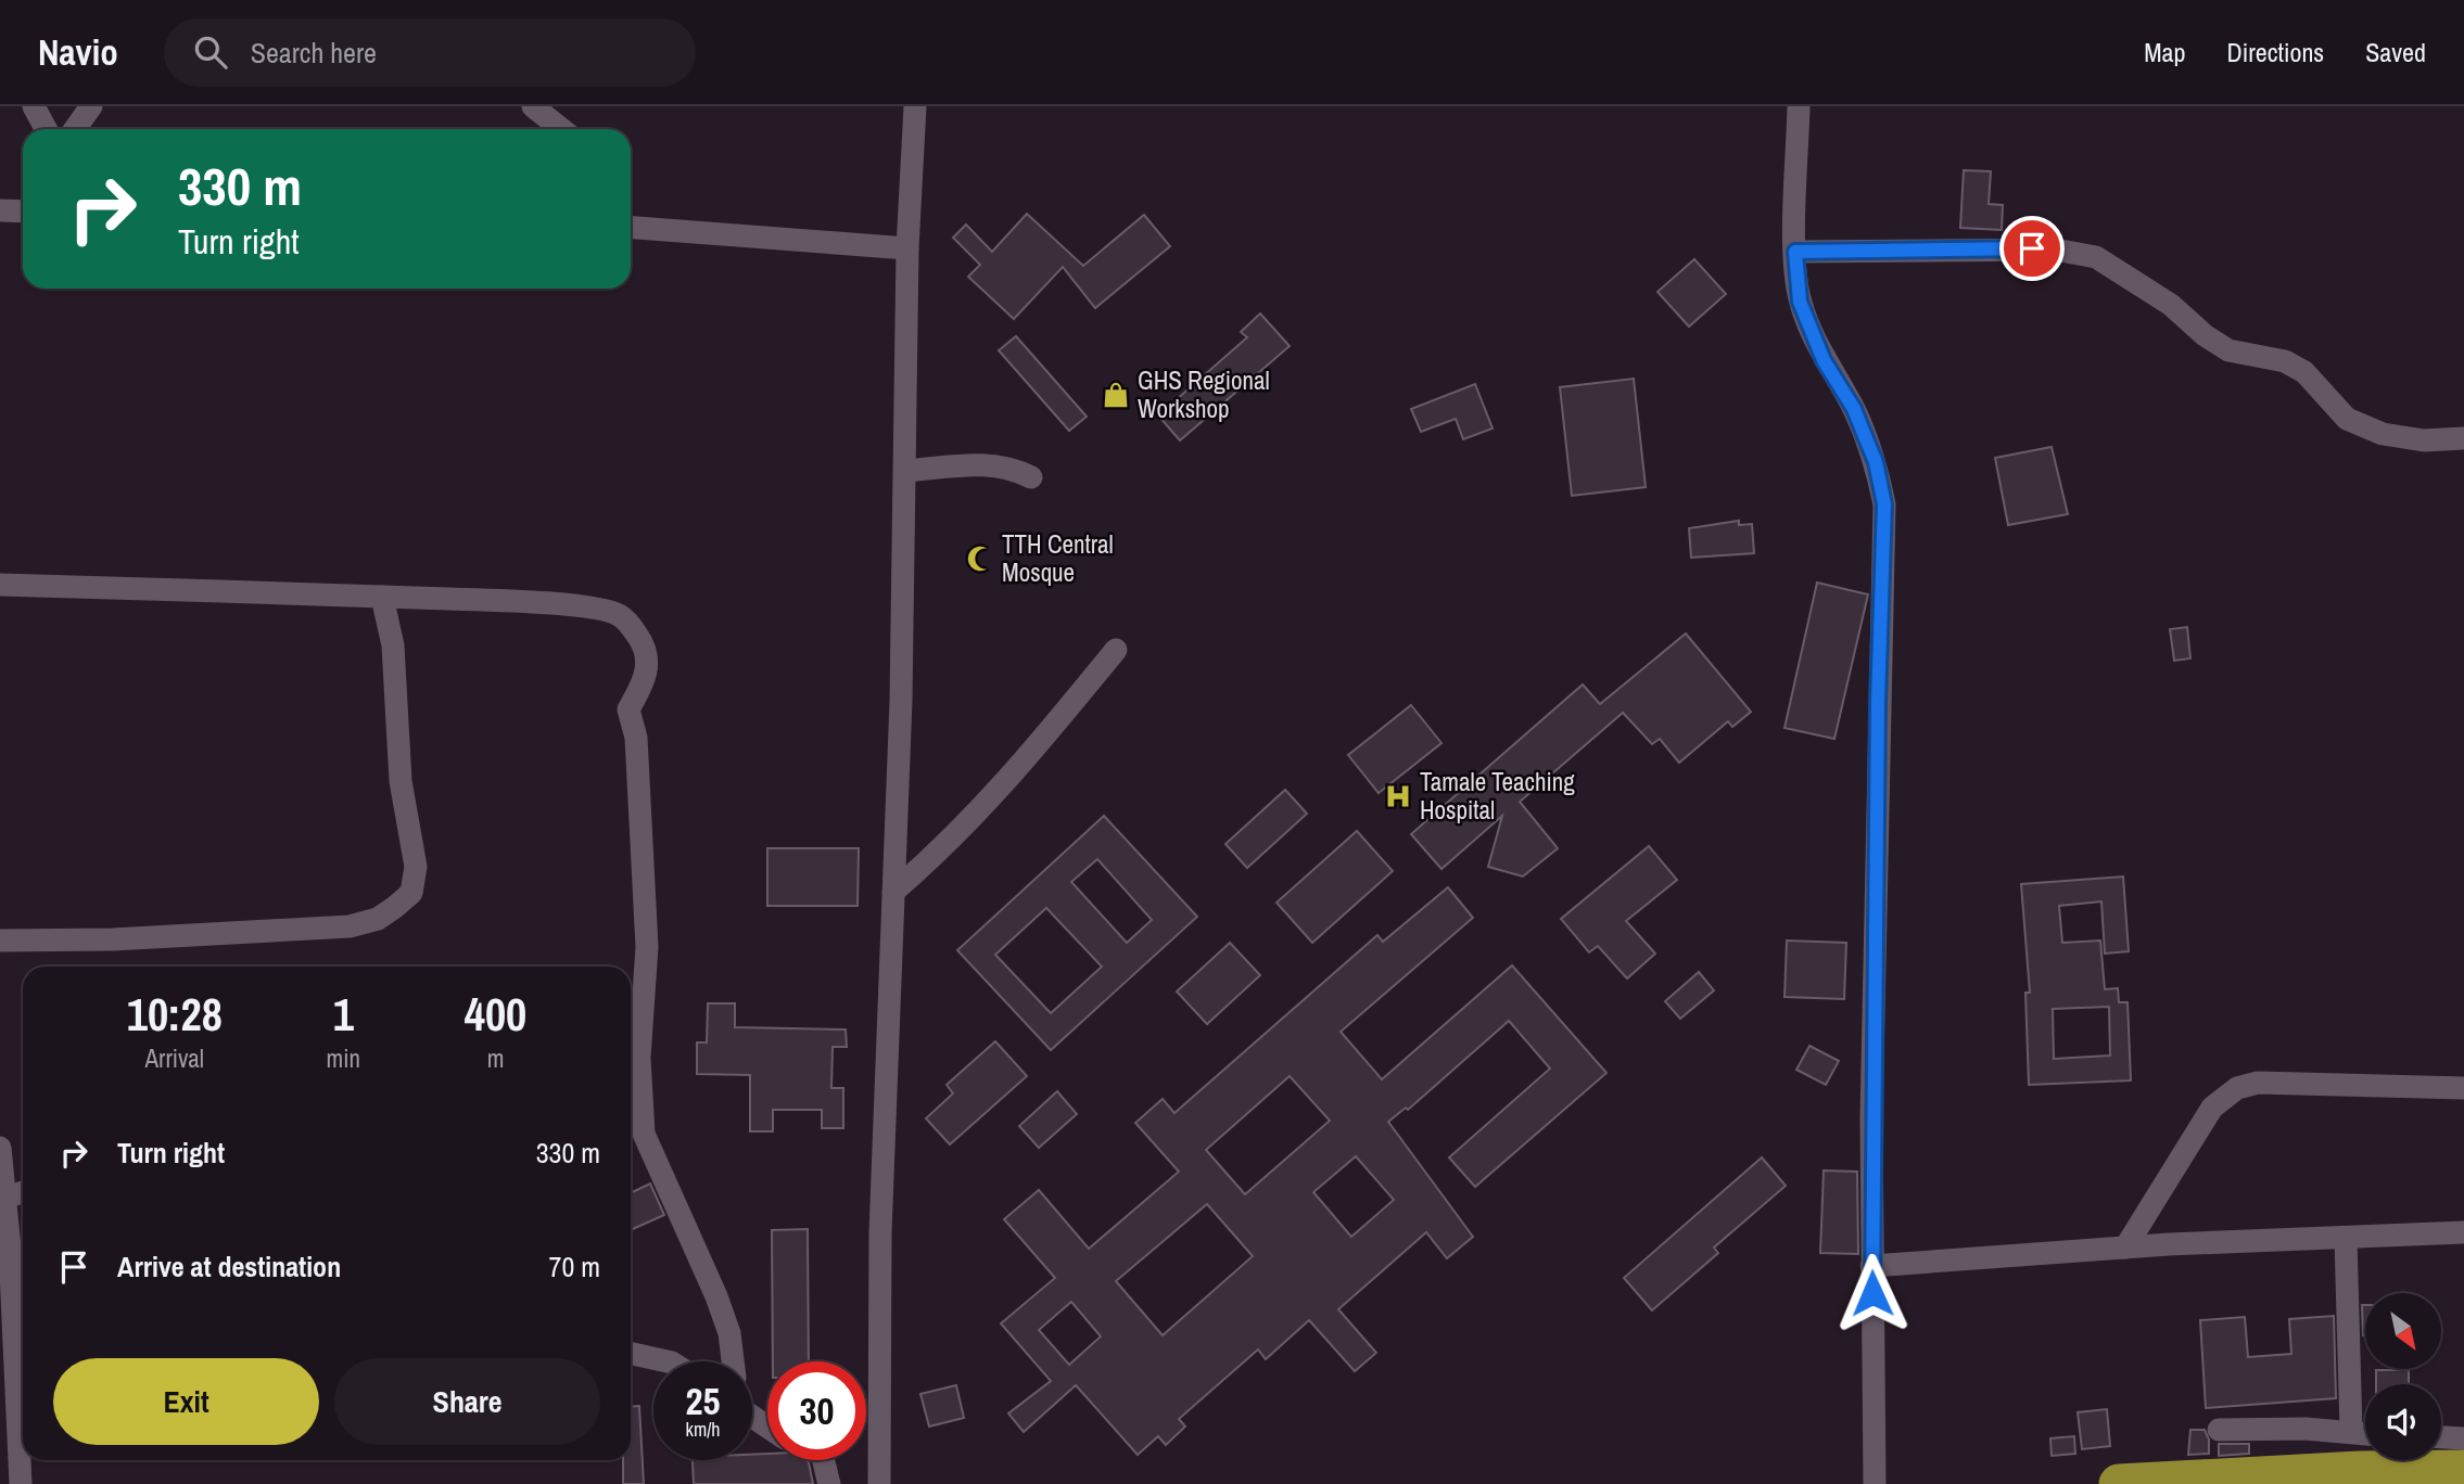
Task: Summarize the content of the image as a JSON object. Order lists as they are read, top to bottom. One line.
{"places":{"shop":["GHS Regional Workshop"],"mosque":["TTH Central Mosque"],"hospital":["Tamale Teaching Hospital"]},"north":"bottom right","page":{"header":"Navio","search":"Search here","nav":["Map","Directions","Saved"],"turn":["330 m","Turn right"],"eta":["10:28","Arrival","1","min","400","m"],"list":[{"name":"Turn right","value":"330 m"},{"name":"Arrive at destination","value":"70 m"}],"buttons":["Exit","Share"],"speed":"25 km/h","limit":"30"}}
